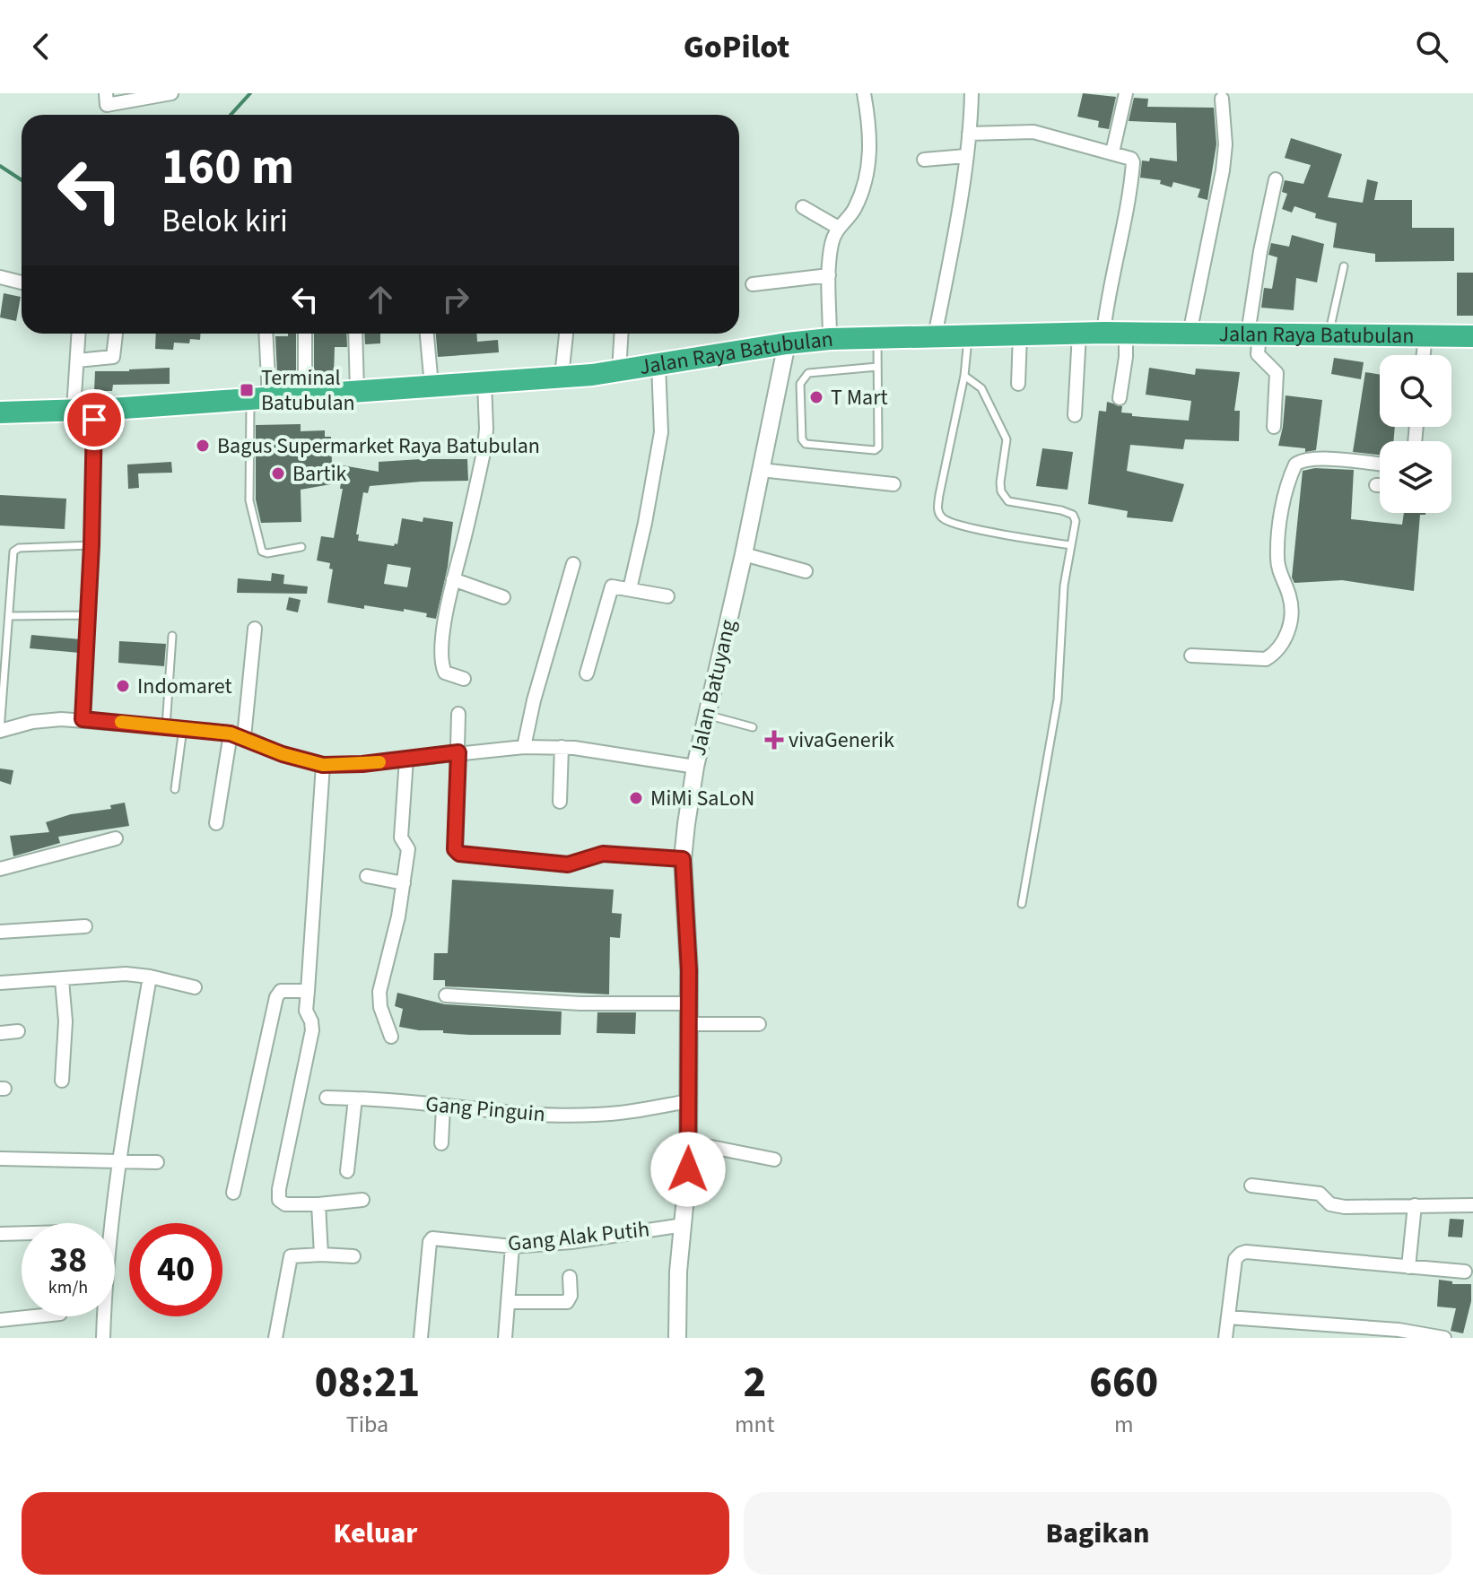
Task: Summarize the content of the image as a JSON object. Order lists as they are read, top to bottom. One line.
{"streets":{"highway":["Jalan Raya Batubulan"],"street":["Jalan Batuyang","Gang Pinguin","Gang Alak Putih"]},"crossings":[["Jalan Raya Batubulan","Jalan Batuyang"],["Jalan Batuyang","Gang Pinguin"],["Jalan Batuyang","Gang Alak Putih"]],"places":{"transit":["Terminal Batubulan"],"other":["T Mart","Bagus Supermarket Raya Batubulan","Bartik","Indomaret","MiMi SaLoN"],"health":["vivaGenerik"]},"page":{"header":"GoPilot","turn":["160 m","Belok kiri"],"speed":"38 km/h","limit":"40","eta":["08:21","Tiba","2","mnt","660","m"],"buttons":["Keluar","Bagikan"]}}
